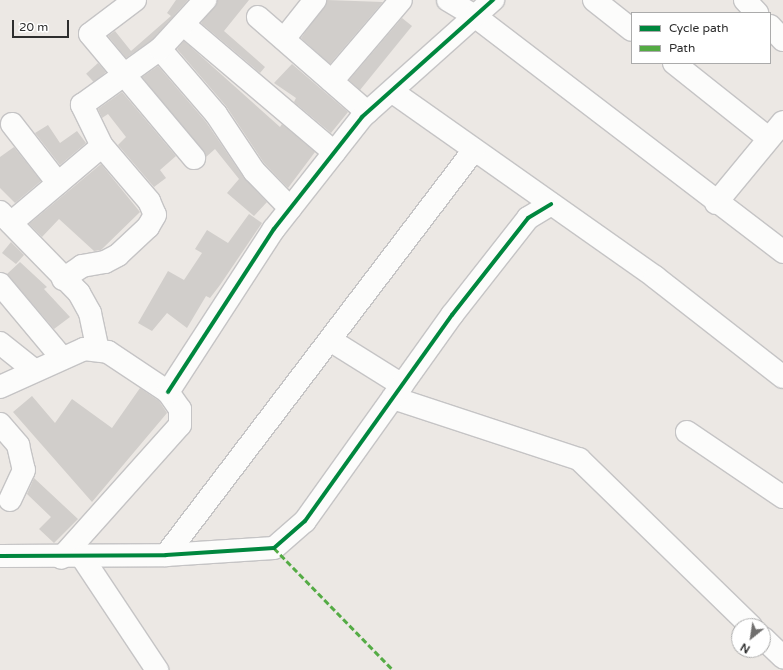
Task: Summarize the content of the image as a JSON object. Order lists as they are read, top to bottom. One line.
{"legend":["Cycle path","Path"],"scale_bar":"20 m","north":"bottom left"}
